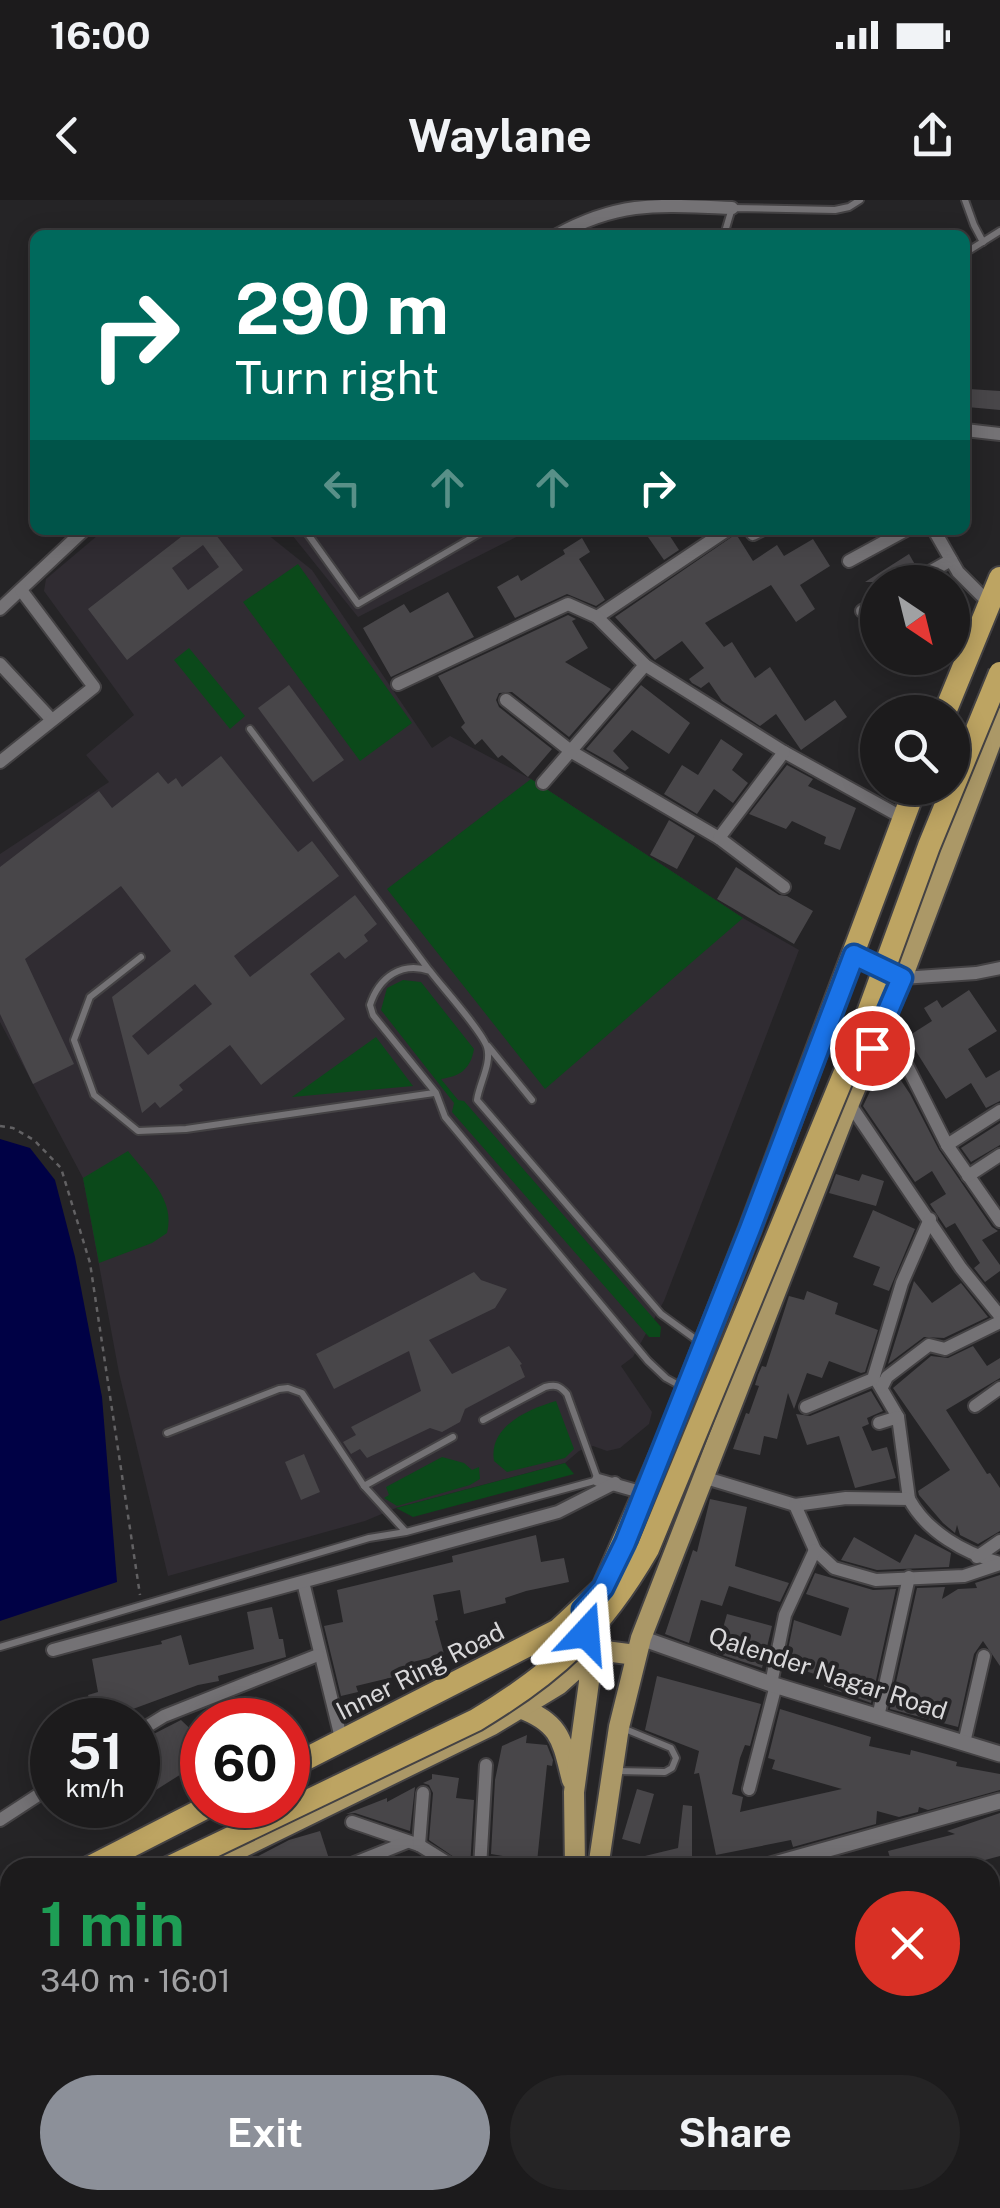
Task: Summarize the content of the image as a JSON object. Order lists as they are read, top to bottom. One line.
{"streets":{"highway":["Inner Ring Road"],"street":["Qalender Nagar Road"]},"north":"bottom right","page":{"status":"16:00","header":"Waylane","turn":["290 m","Turn right"],"speed":"51 km/h","limit":"60","heading":["1 min","340 m · 16:01"],"buttons":["Exit","Share"]}}
